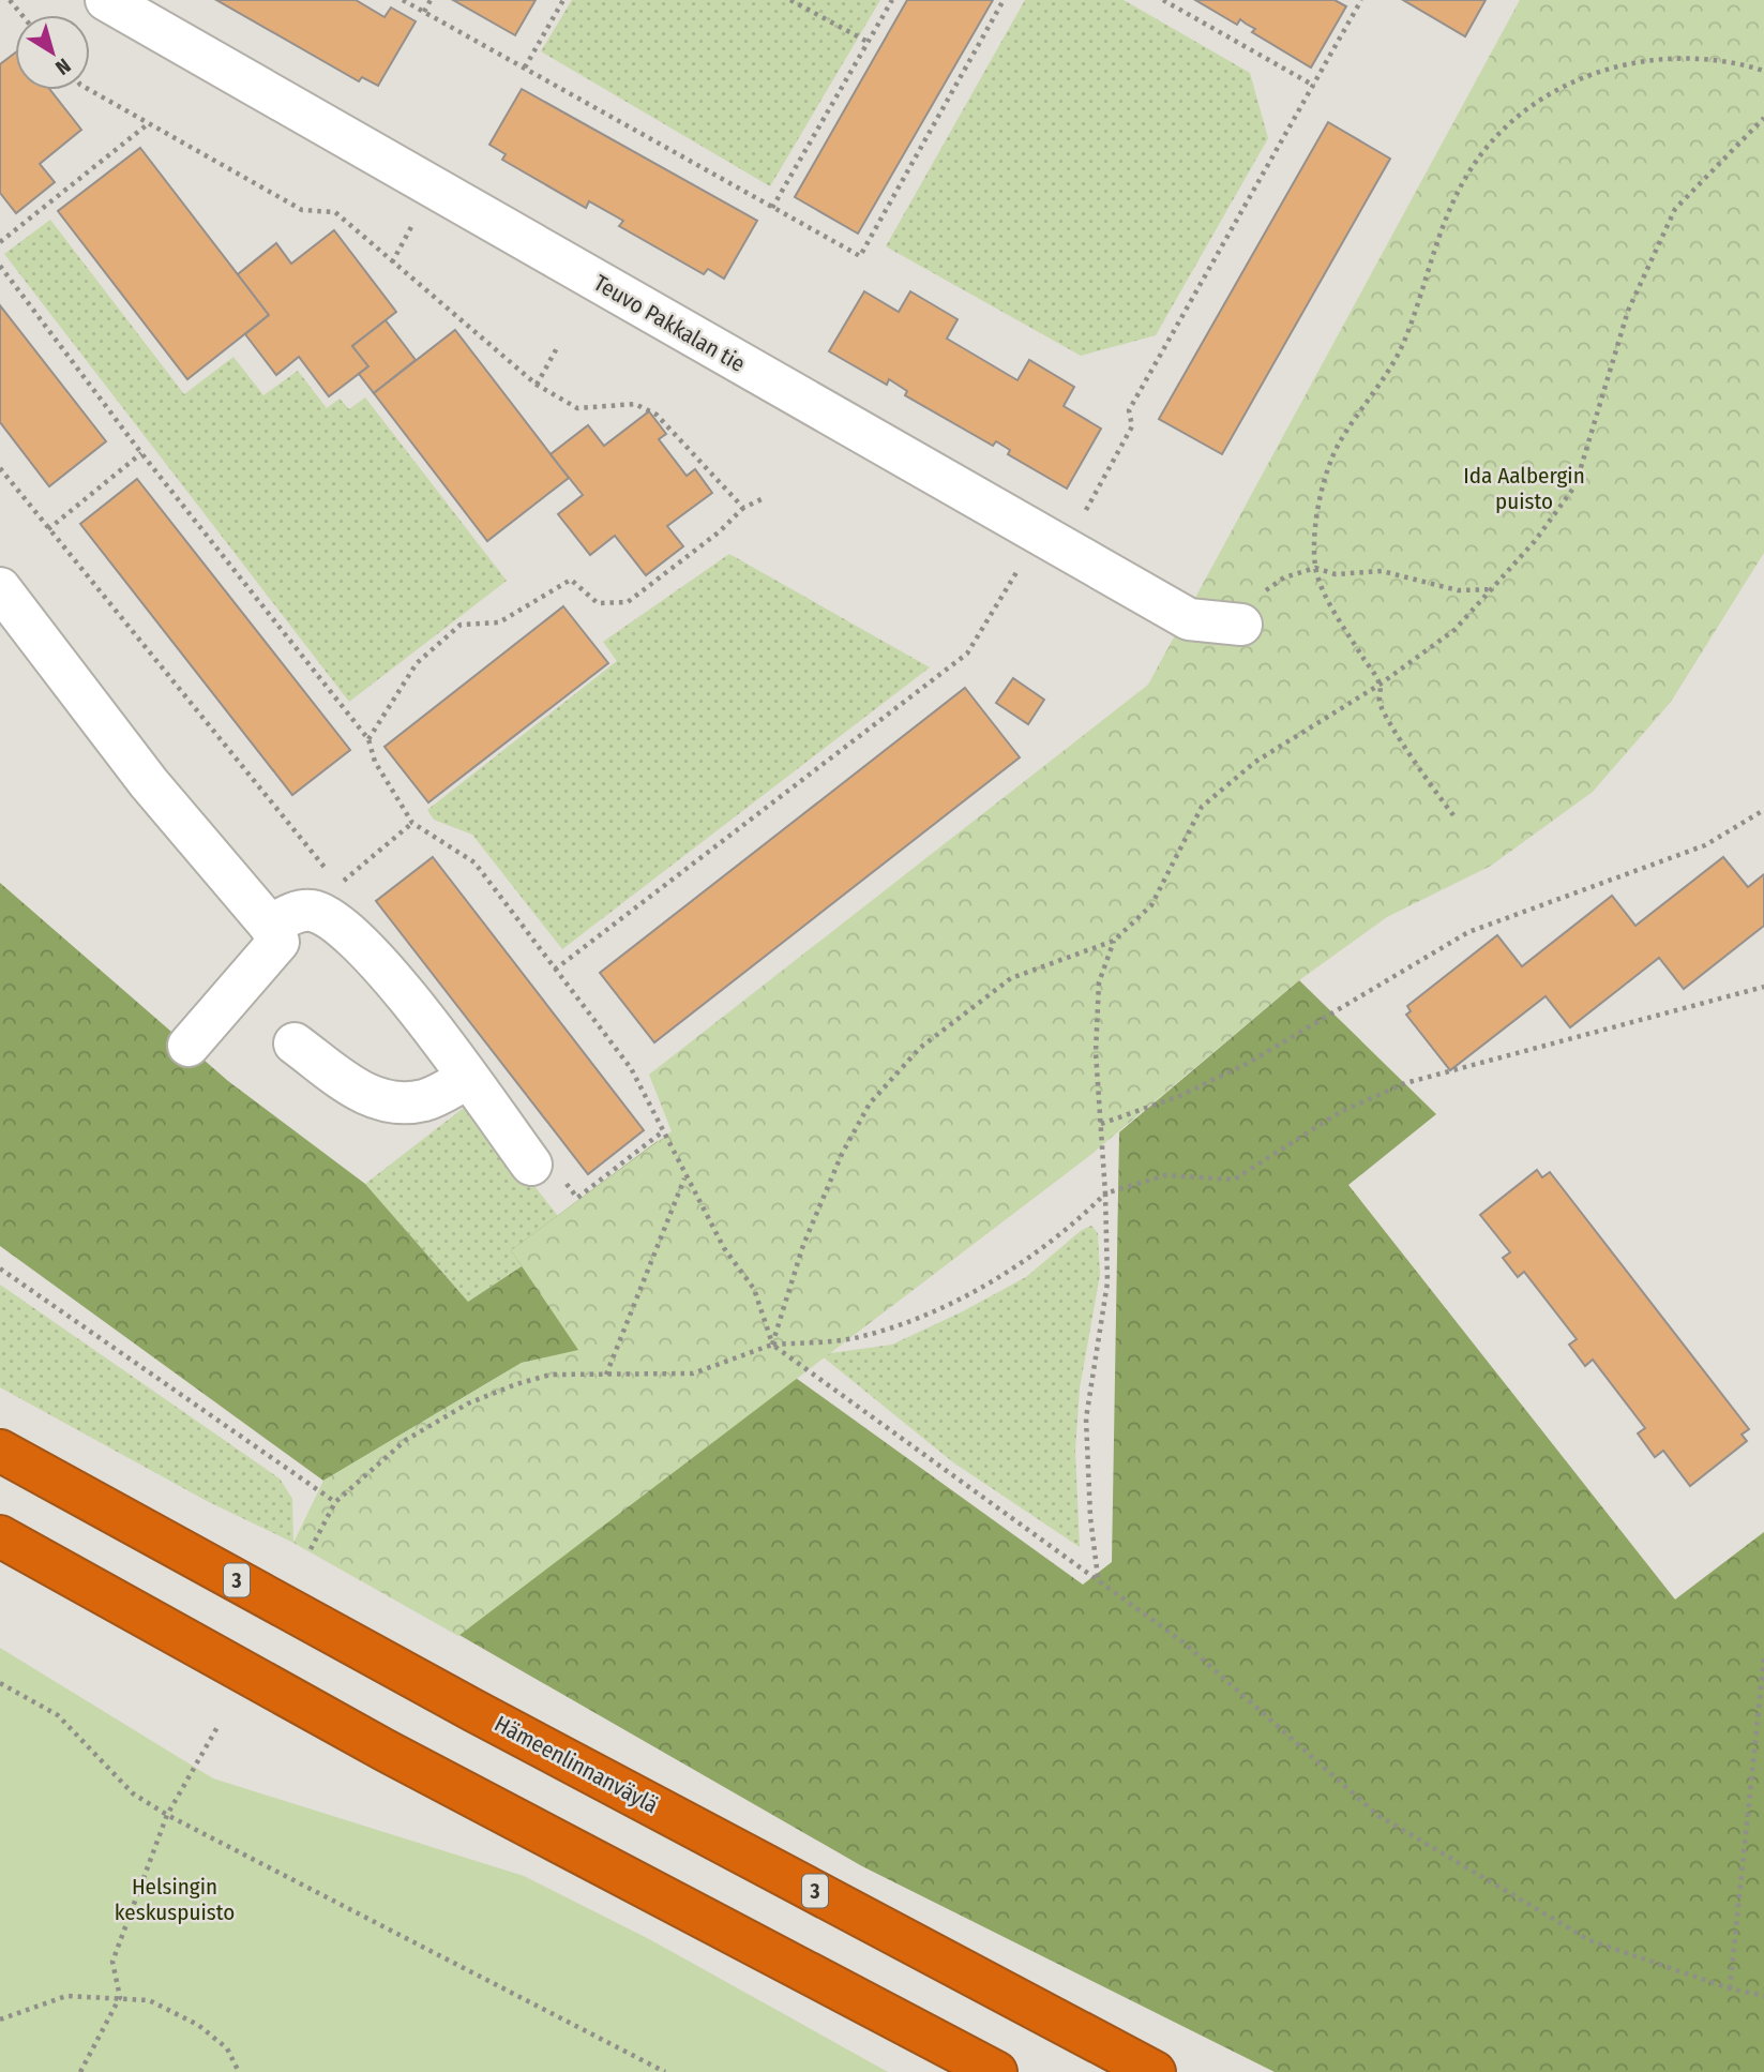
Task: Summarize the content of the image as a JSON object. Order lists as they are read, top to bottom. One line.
{"streets":{"highway":["3","Hämeenlinnanväylä"],"street":["Teuvo Pakkalan tie"]},"parks":["Ida Aalbergin puisto","Helsingin keskuspuisto"],"north":"bottom right"}
